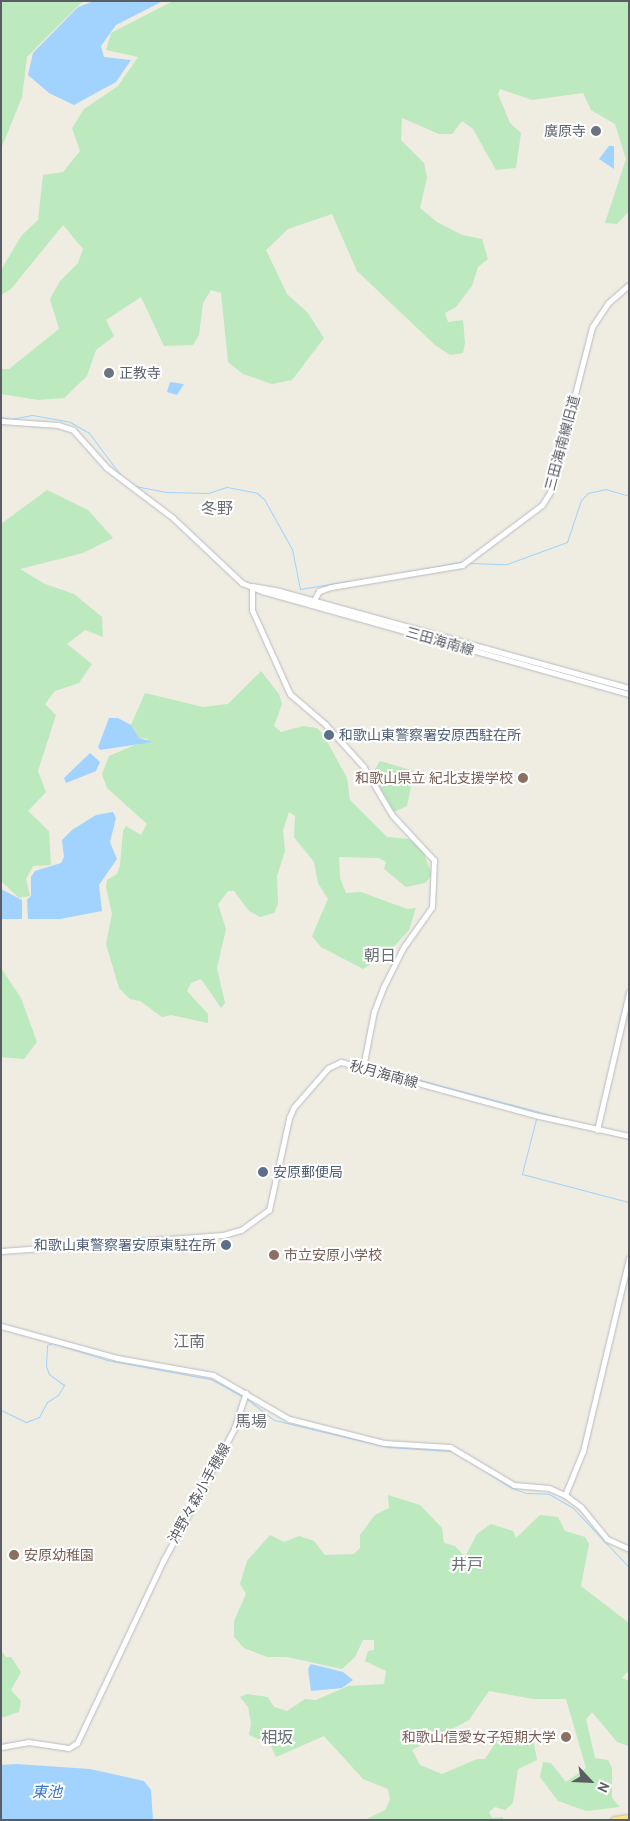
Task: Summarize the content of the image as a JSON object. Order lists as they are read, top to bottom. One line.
{"streets":{"main road":["三田海南線旧道","三田海南線","秋月海南線","沖野々森小手穂線"]},"crossings":[["三田海南線旧道","三田海南線"]],"districts":["冬野","朝日","江南","馬場","井戸","相坂"],"water":["東池"],"places":["廣原寺","正教寺","和歌山東警察署安原西駐在所","和歌山県立 紀北支援学校","安原郵便局","和歌山東警察署安原東駐在所","市立安原小学校","安原幼稚園","和歌山信愛女子短期大学"],"north":"bottom right"}
